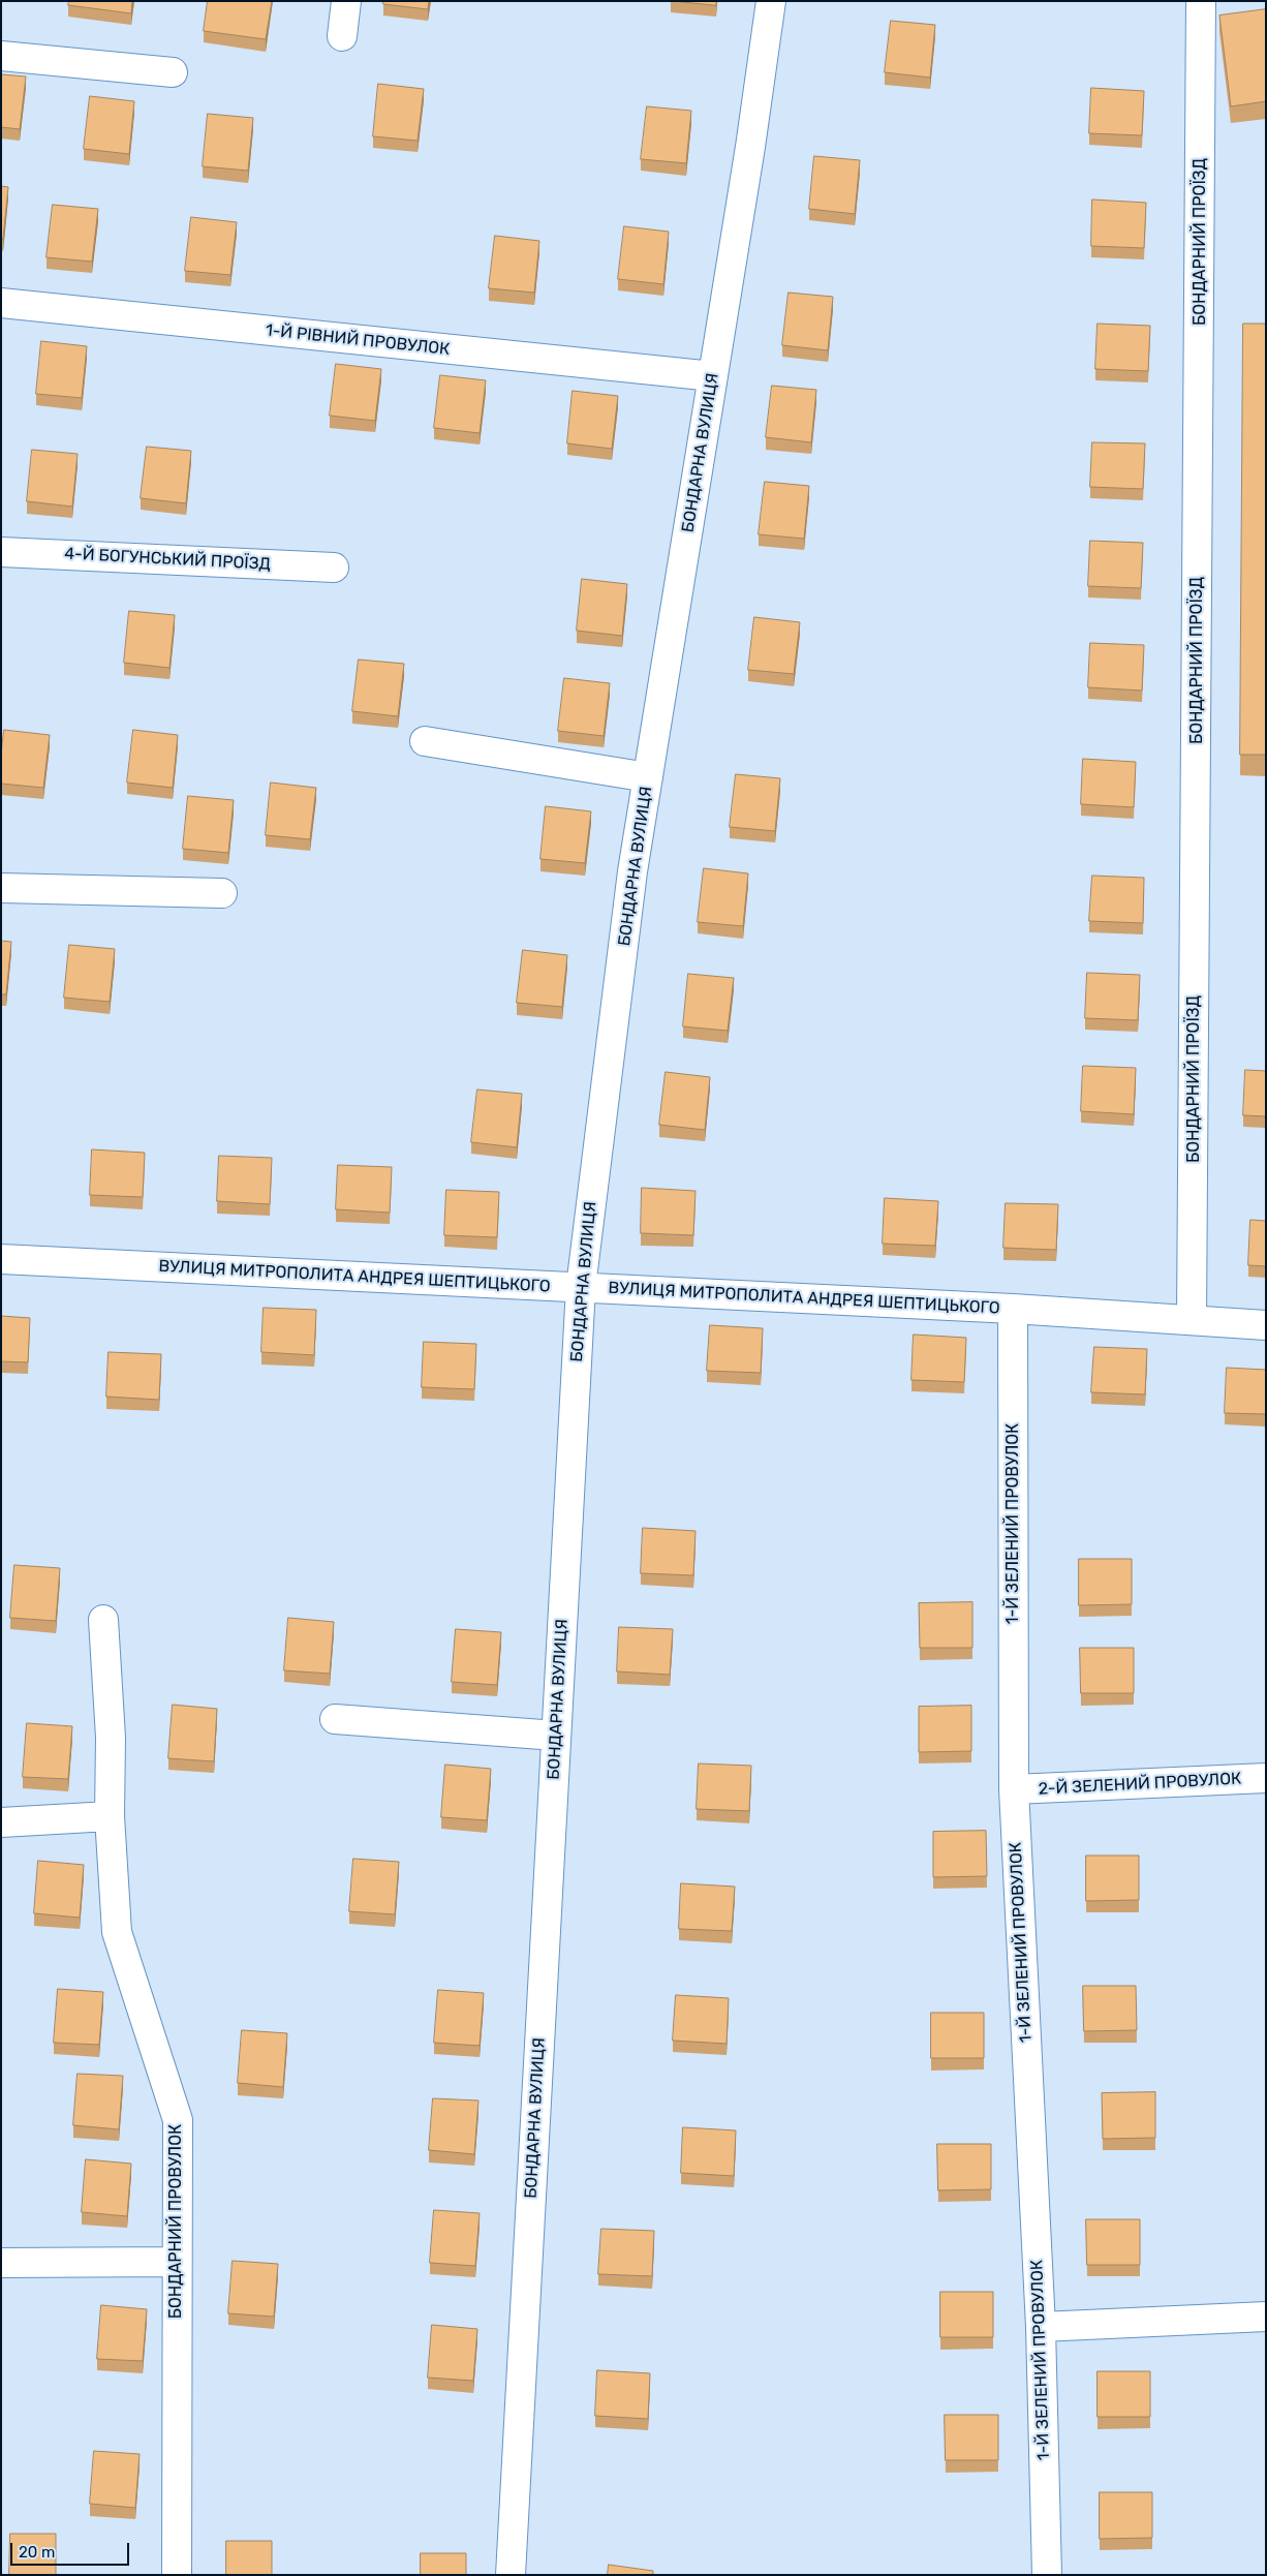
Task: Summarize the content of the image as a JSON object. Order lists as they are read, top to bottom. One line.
{"streets":{"street":["БОНДАРНИЙ ПРОЇЗД","1-Й РІВНИЙ ПРОВУЛОК","БОНДАРНА ВУЛИЦЯ","4-Й БОГУНСЬКИЙ ПРОЇЗД","ВУЛИЦЯ МИТРОПОЛИТА АНДРЕЯ ШЕПТИЦЬКОГО","1-Й ЗЕЛЕНИЙ ПРОВУЛОК","2-Й ЗЕЛЕНИЙ ПРОВУЛОК","БОНДАРНИЙ ПРОВУЛОК"]},"crossings":[["БОНДАРНИЙ ПРОЇЗД","ВУЛИЦЯ МИТРОПОЛИТА АНДРЕЯ ШЕПТИЦЬКОГО"],["1-Й РІВНИЙ ПРОВУЛОК","БОНДАРНА ВУЛИЦЯ"],["БОНДАРНА ВУЛИЦЯ","ВУЛИЦЯ МИТРОПОЛИТА АНДРЕЯ ШЕПТИЦЬКОГО"],["ВУЛИЦЯ МИТРОПОЛИТА АНДРЕЯ ШЕПТИЦЬКОГО","1-Й ЗЕЛЕНИЙ ПРОВУЛОК"],["1-Й ЗЕЛЕНИЙ ПРОВУЛОК","2-Й ЗЕЛЕНИЙ ПРОВУЛОК"]],"scale_bar":"20 m"}
